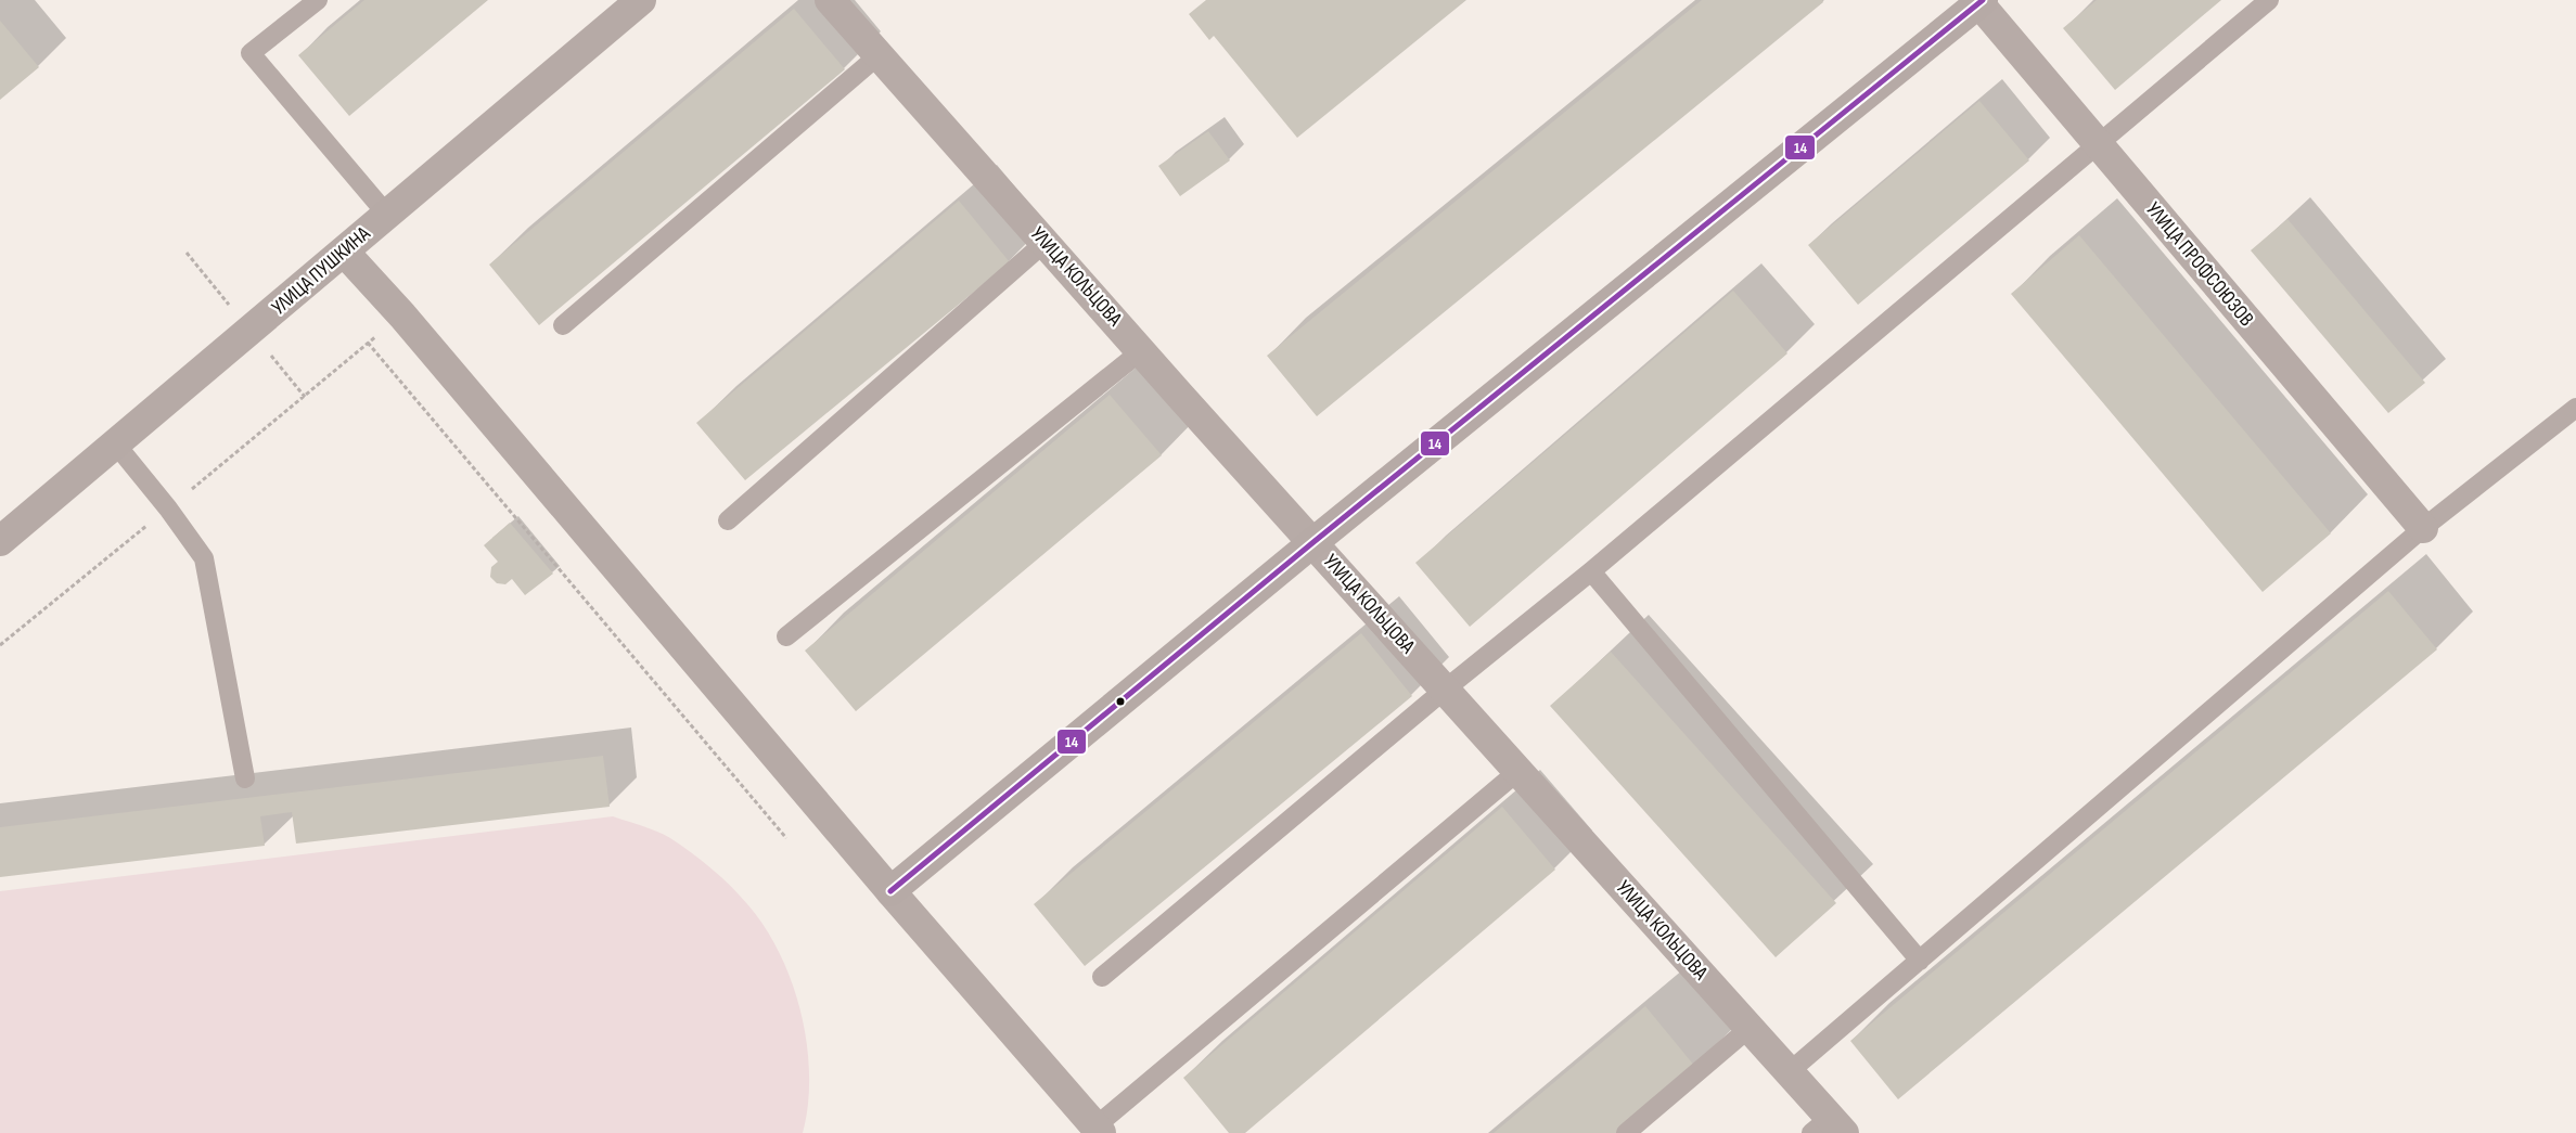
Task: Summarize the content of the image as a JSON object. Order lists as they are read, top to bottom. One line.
{"streets":{"main road":["УЛИЦА ПУШКИНА"],"street":["УЛИЦА ПРОФСОЮЗОВ","УЛИЦА КОЛЬЦОВА"]},"lines":["transit line 14"]}
